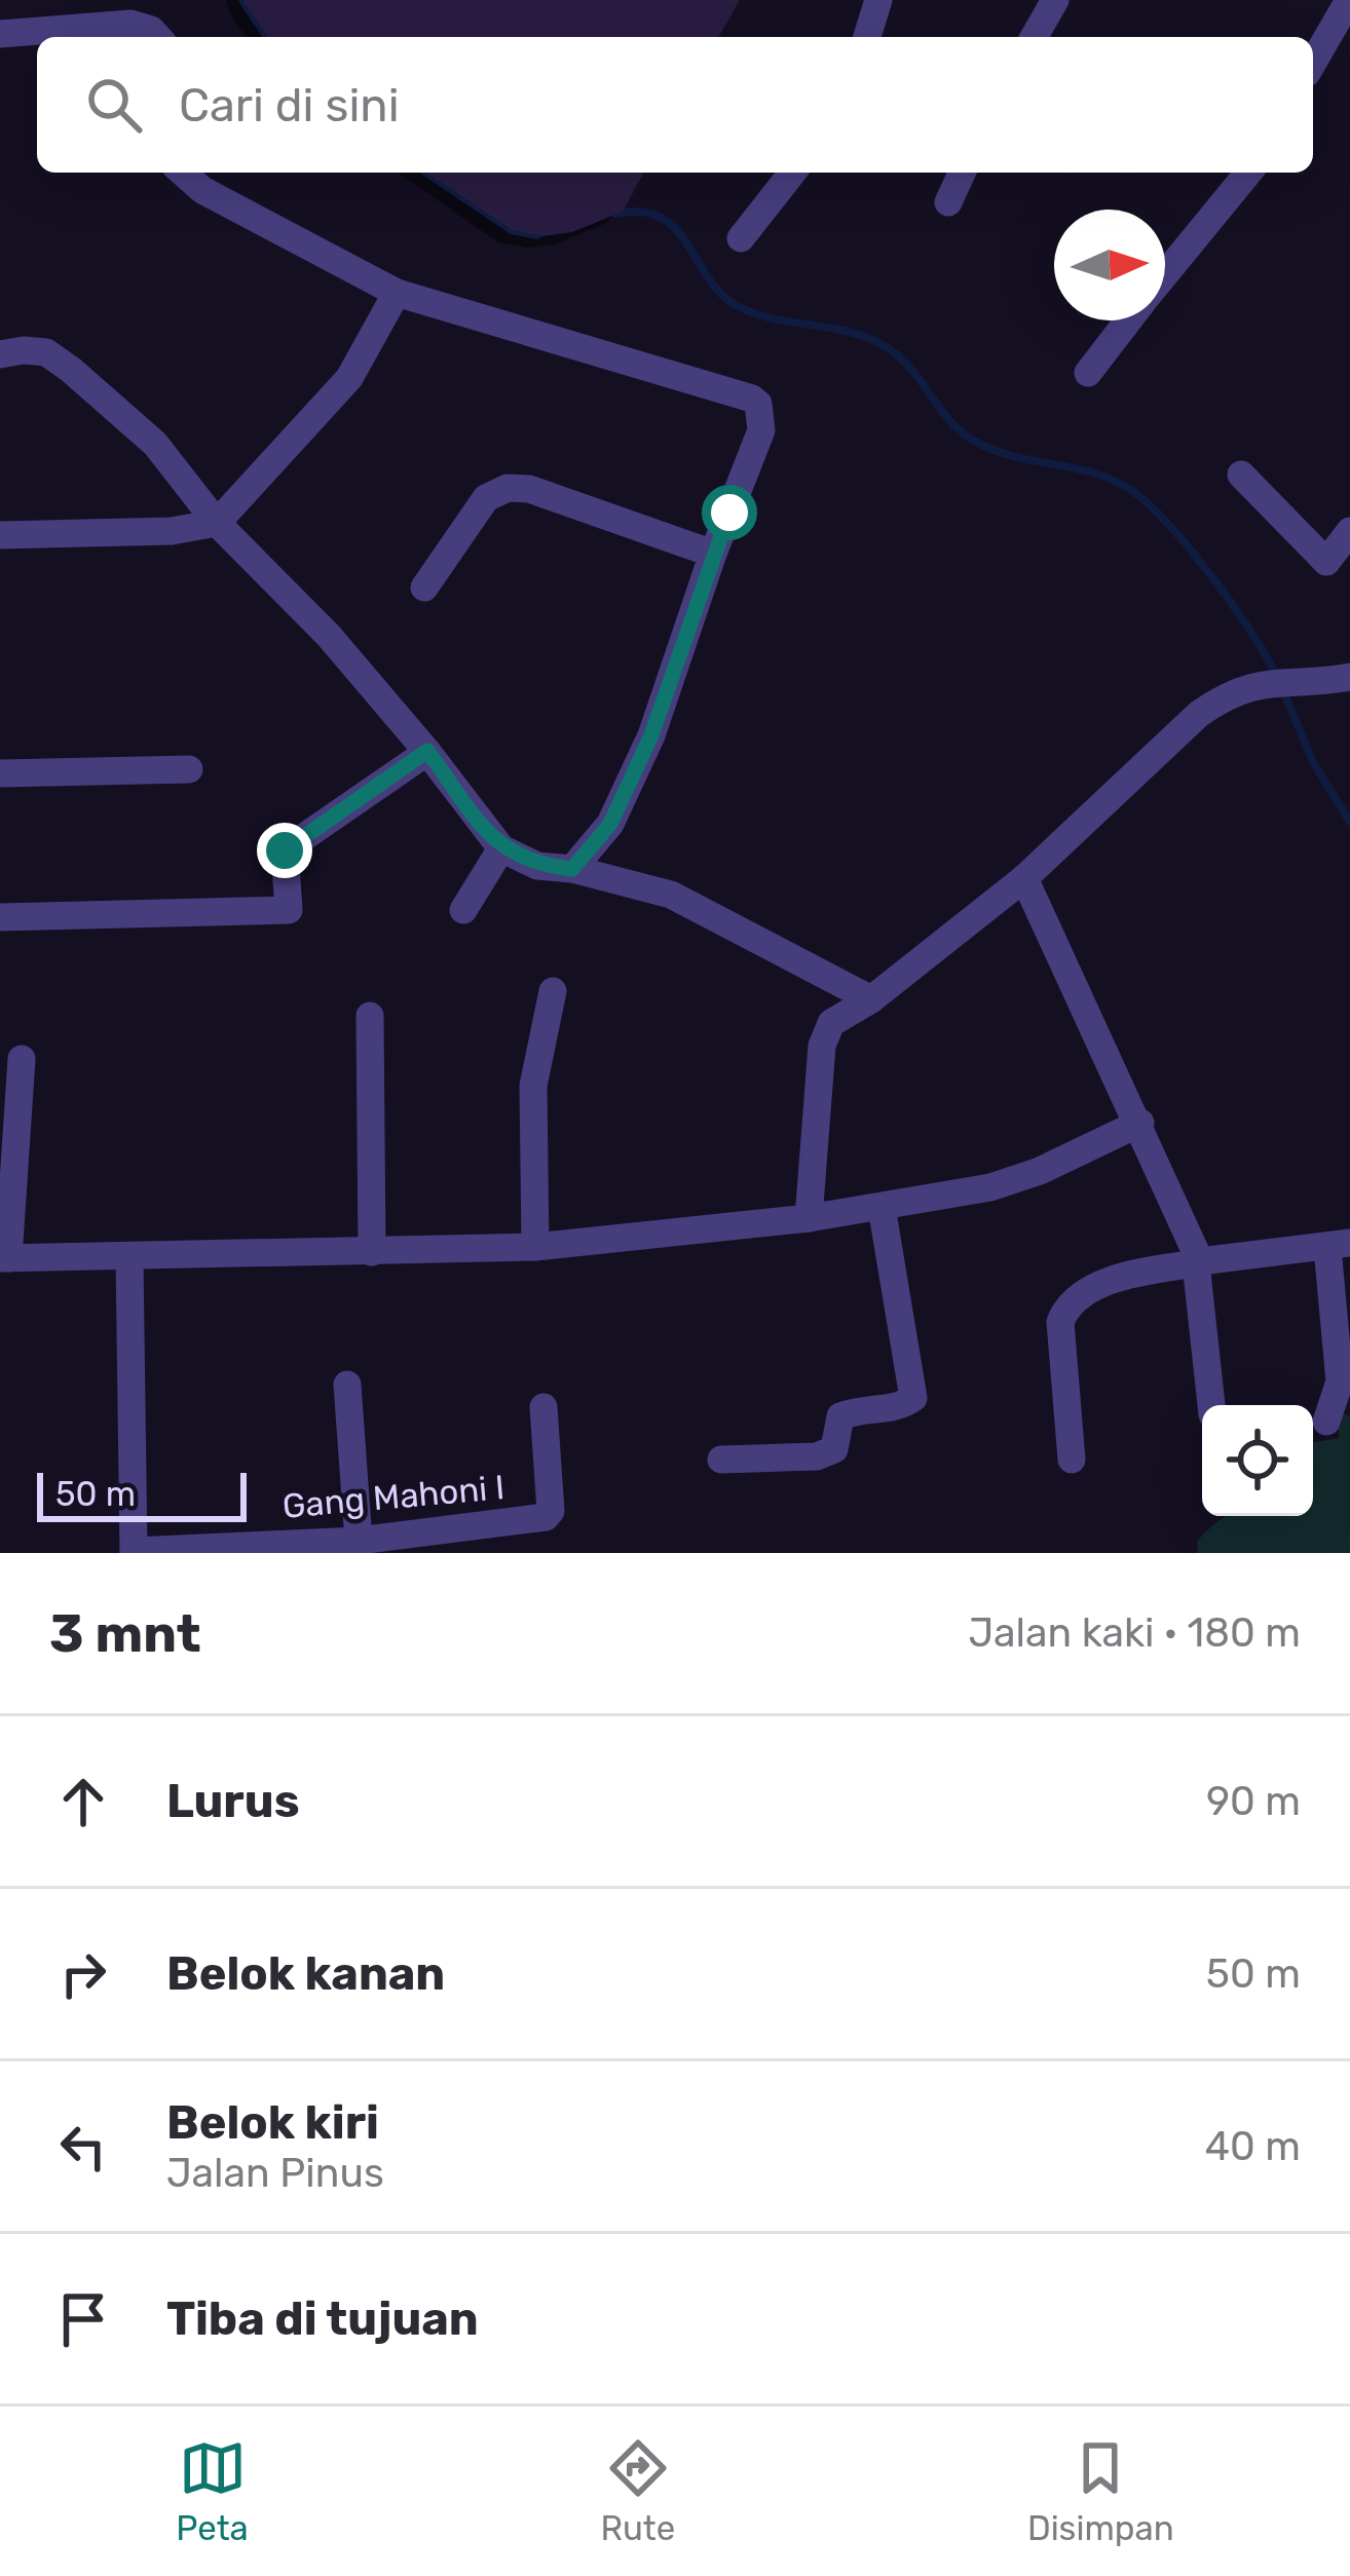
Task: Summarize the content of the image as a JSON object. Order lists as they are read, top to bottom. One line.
{"streets":{"street":["Gang Mahoni I"]},"scale_bar":"50 m","north":"right","page":{"search":"Cari di sini","scale":"50 m","heading":["3 mnt","Jalan kaki · 180 m"],"list":[["Lurus","90 m"],["Belok kanan","50 m"],["Belok kiri","Jalan Pinus","40 m"],"Tiba di tujuan"],"nav":["Peta","Rute","Disimpan"]}}
